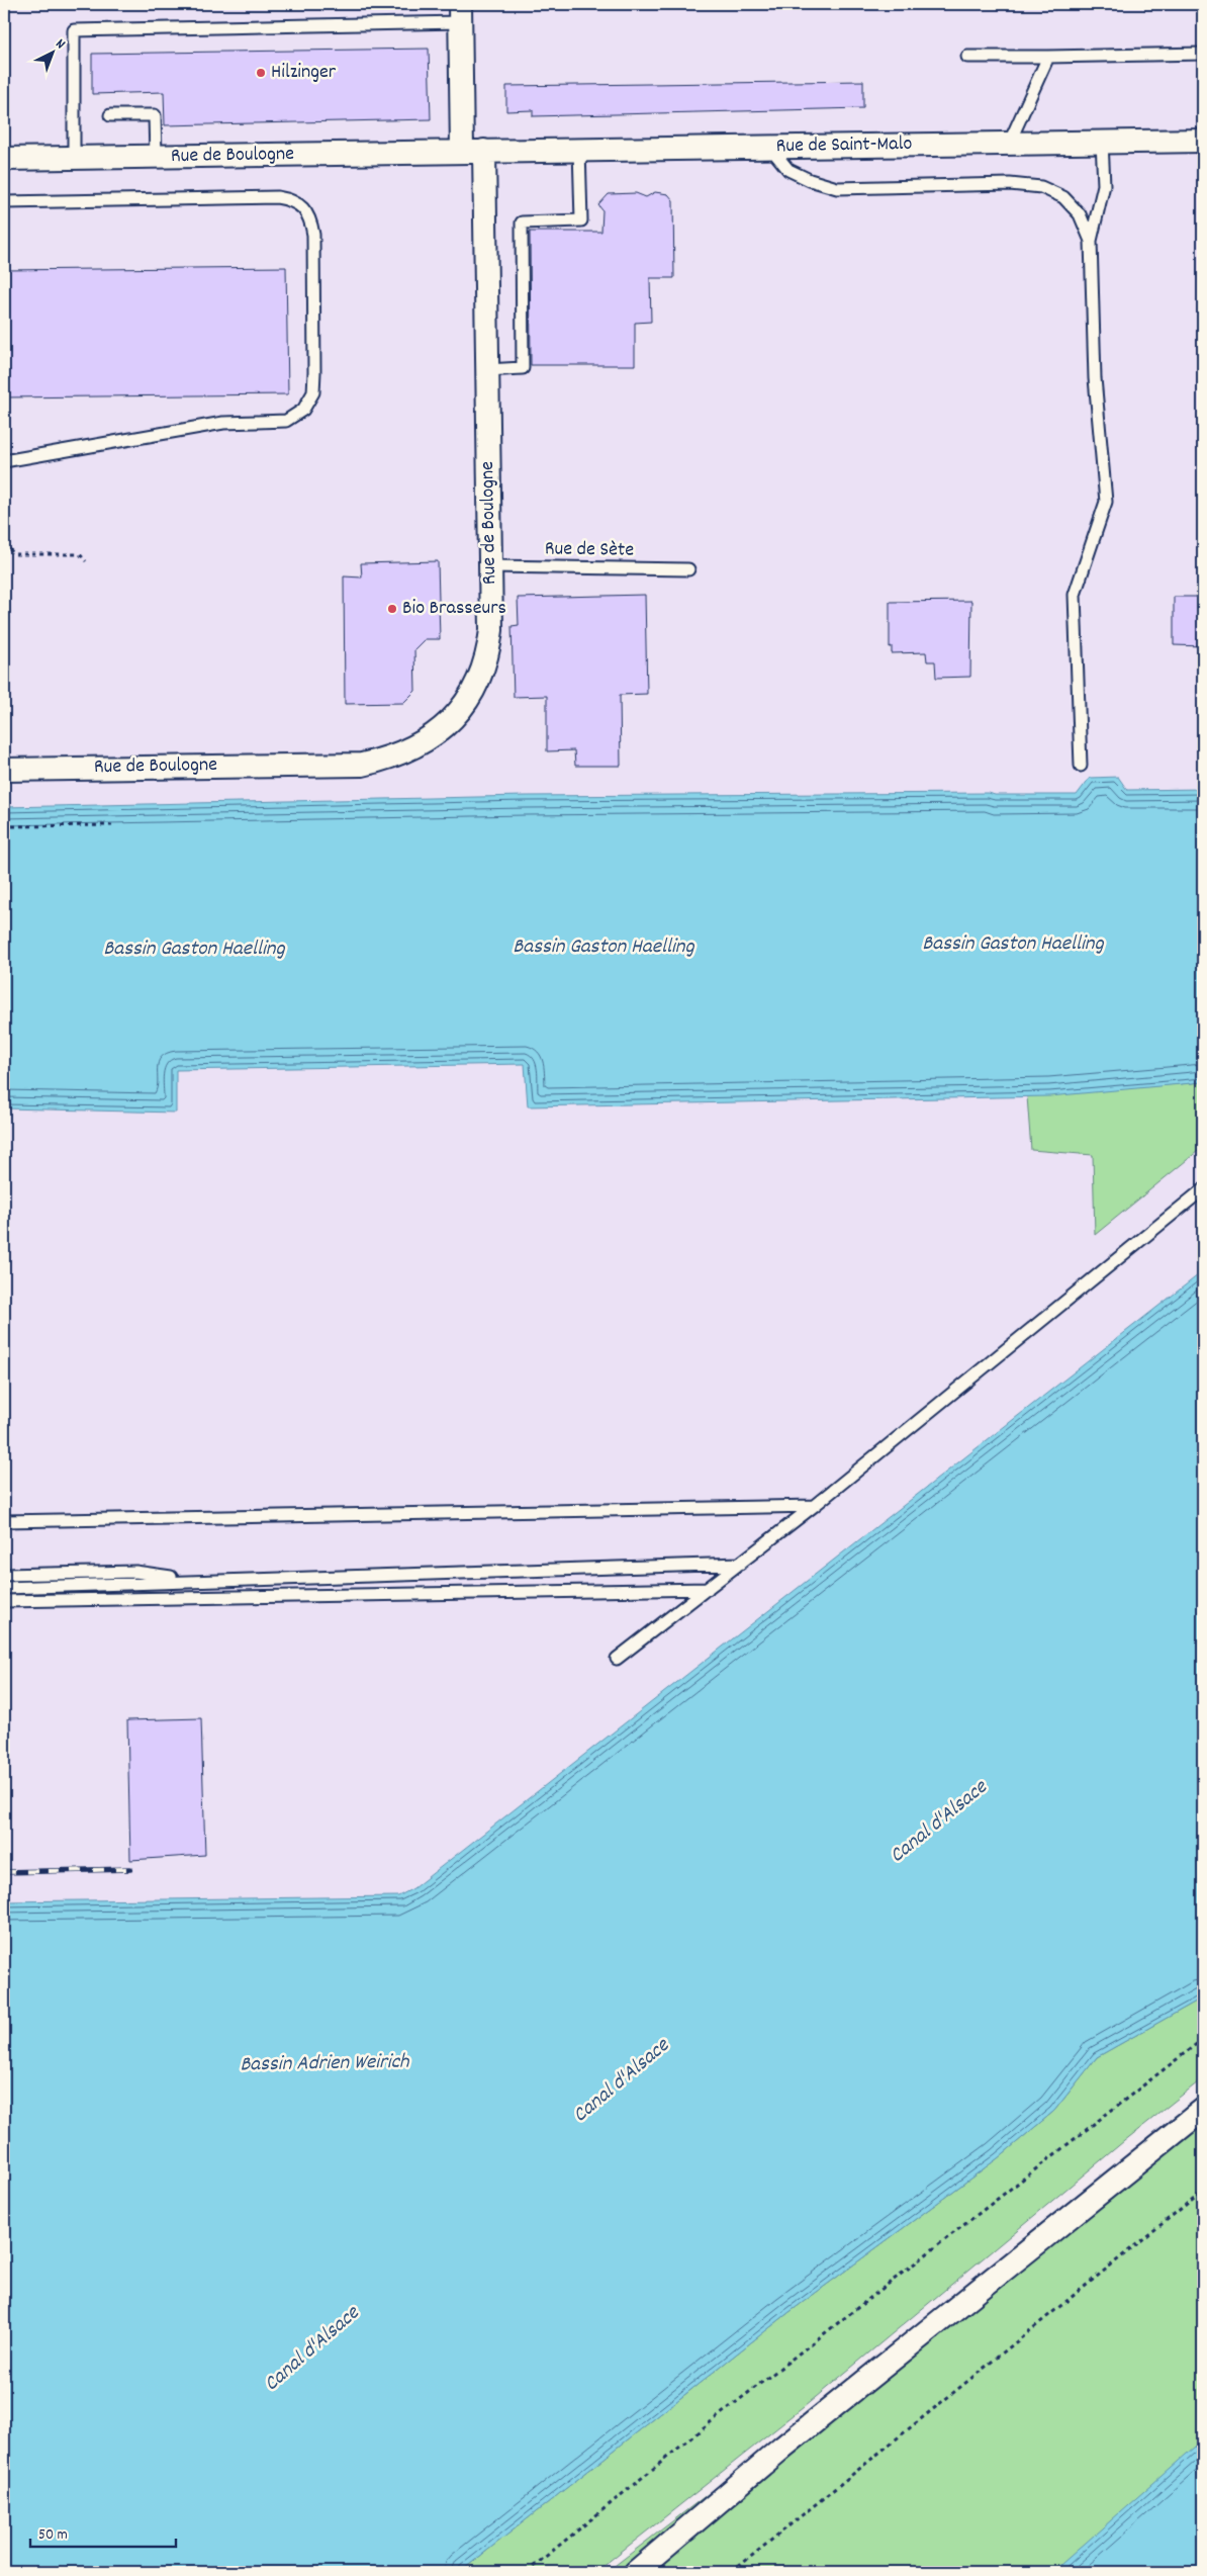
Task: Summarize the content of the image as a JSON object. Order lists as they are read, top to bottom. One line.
{"streets":{"street":["Rue de Saint-Malo","Rue de Boulogne"],"lane":["Rue de Sète"]},"crossings":[["Rue de Saint-Malo","Rue de Boulogne"],["Rue de Boulogne","Rue de Sète"]],"water":["Bassin Gaston Haelling","Canal d'Alsace","Bassin Adrien Weirich"],"places":["Hilzinger","Bio Brasseurs"],"scale_bar":"50 m","north":"top right"}
